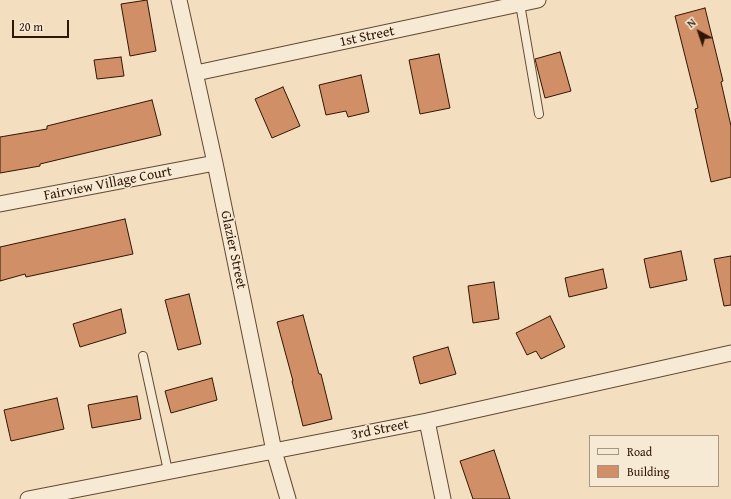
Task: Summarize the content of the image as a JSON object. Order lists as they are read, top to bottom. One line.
{"streets":{"street":["1st Street","Fairview Village Court","Glazier Street","3rd Street"]},"crossings":[["1st Street","Glazier Street"],["Fairview Village Court","Glazier Street"],["Glazier Street","3rd Street"]],"legend":["Road","Building"],"scale_bar":"20 m","north":"top left"}
